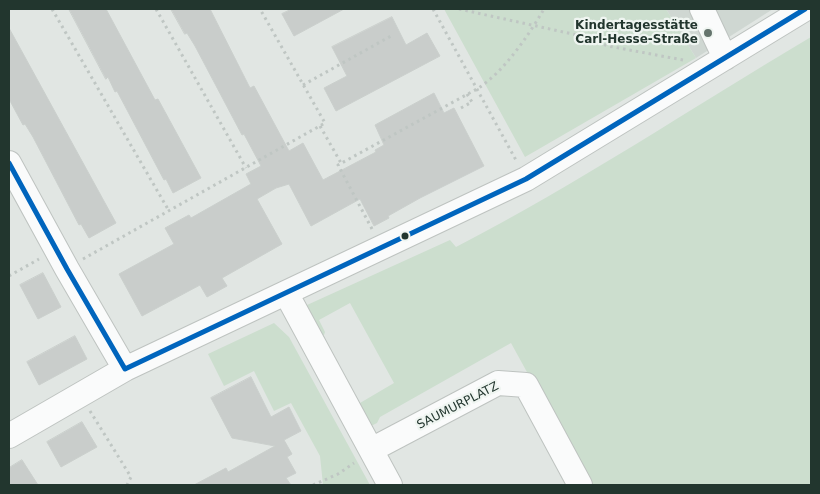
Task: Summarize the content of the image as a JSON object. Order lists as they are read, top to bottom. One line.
{"streets":{"street":["SAUMURPLATZ"]},"places":["Kindertagesstätte Carl-Hesse-Straße"]}
